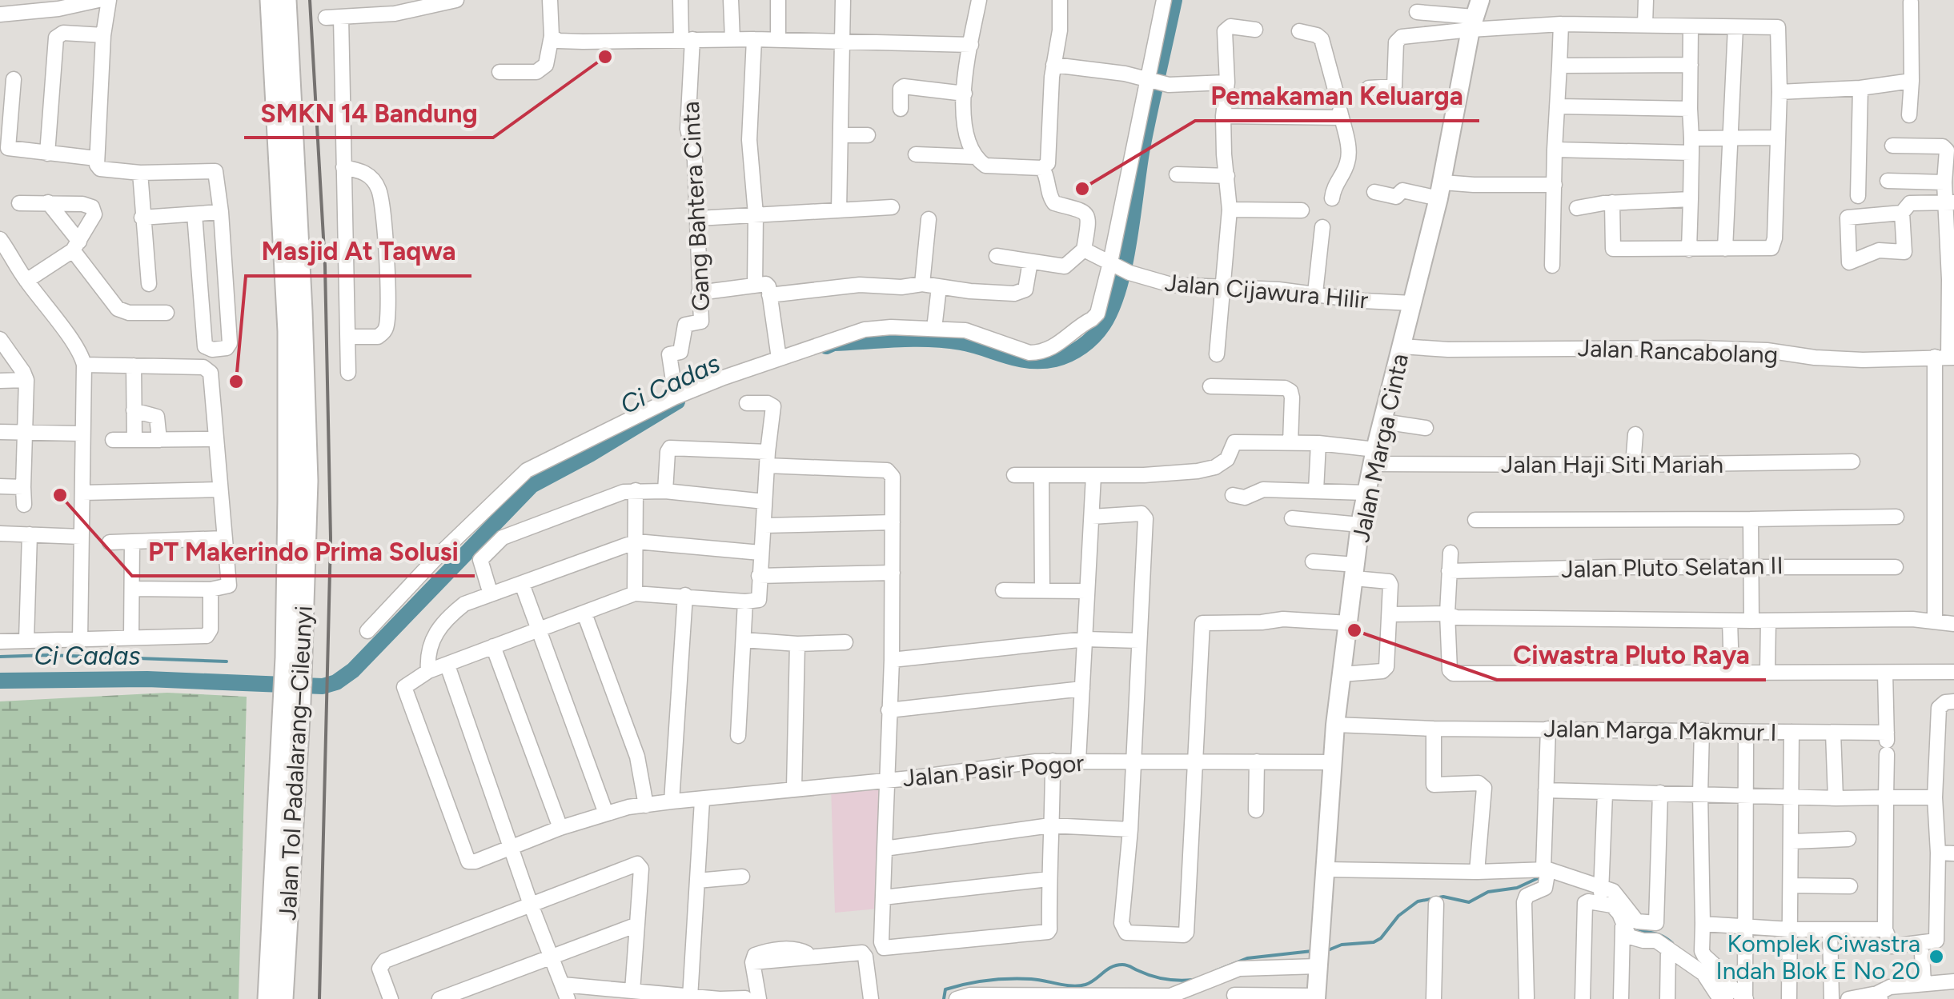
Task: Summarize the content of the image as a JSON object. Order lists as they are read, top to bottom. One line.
{"streets":{"highway":["Jalan Tol Padalarang–Cileunyi"],"main road":["Jalan Marga Cinta"],"street":["Gang Bahtera Cinta","Jalan Cijawura Hilir","Jalan Rancabolang","Jalan Haji Siti Mariah","Jalan Pluto Selatan II","Jalan Marga Makmur I","Jalan Pasir Pogor"]},"crossings":[["Jalan Cijawura Hilir","Jalan Marga Cinta"],["Jalan Rancabolang","Jalan Marga Cinta"],["Jalan Marga Cinta","Jalan Haji Siti Mariah"],["Jalan Marga Cinta","Jalan Marga Makmur I"],["Jalan Marga Cinta","Jalan Pasir Pogor"]],"water":["Ci Cadas"],"places":["SMKN 14 Bandung","Pemakaman Keluarga","Masjid At Taqwa","PT Makerindo Prima Solusi","Ciwastra Pluto Raya","Komplek Ciwastra Indah Blok E No 20"]}
